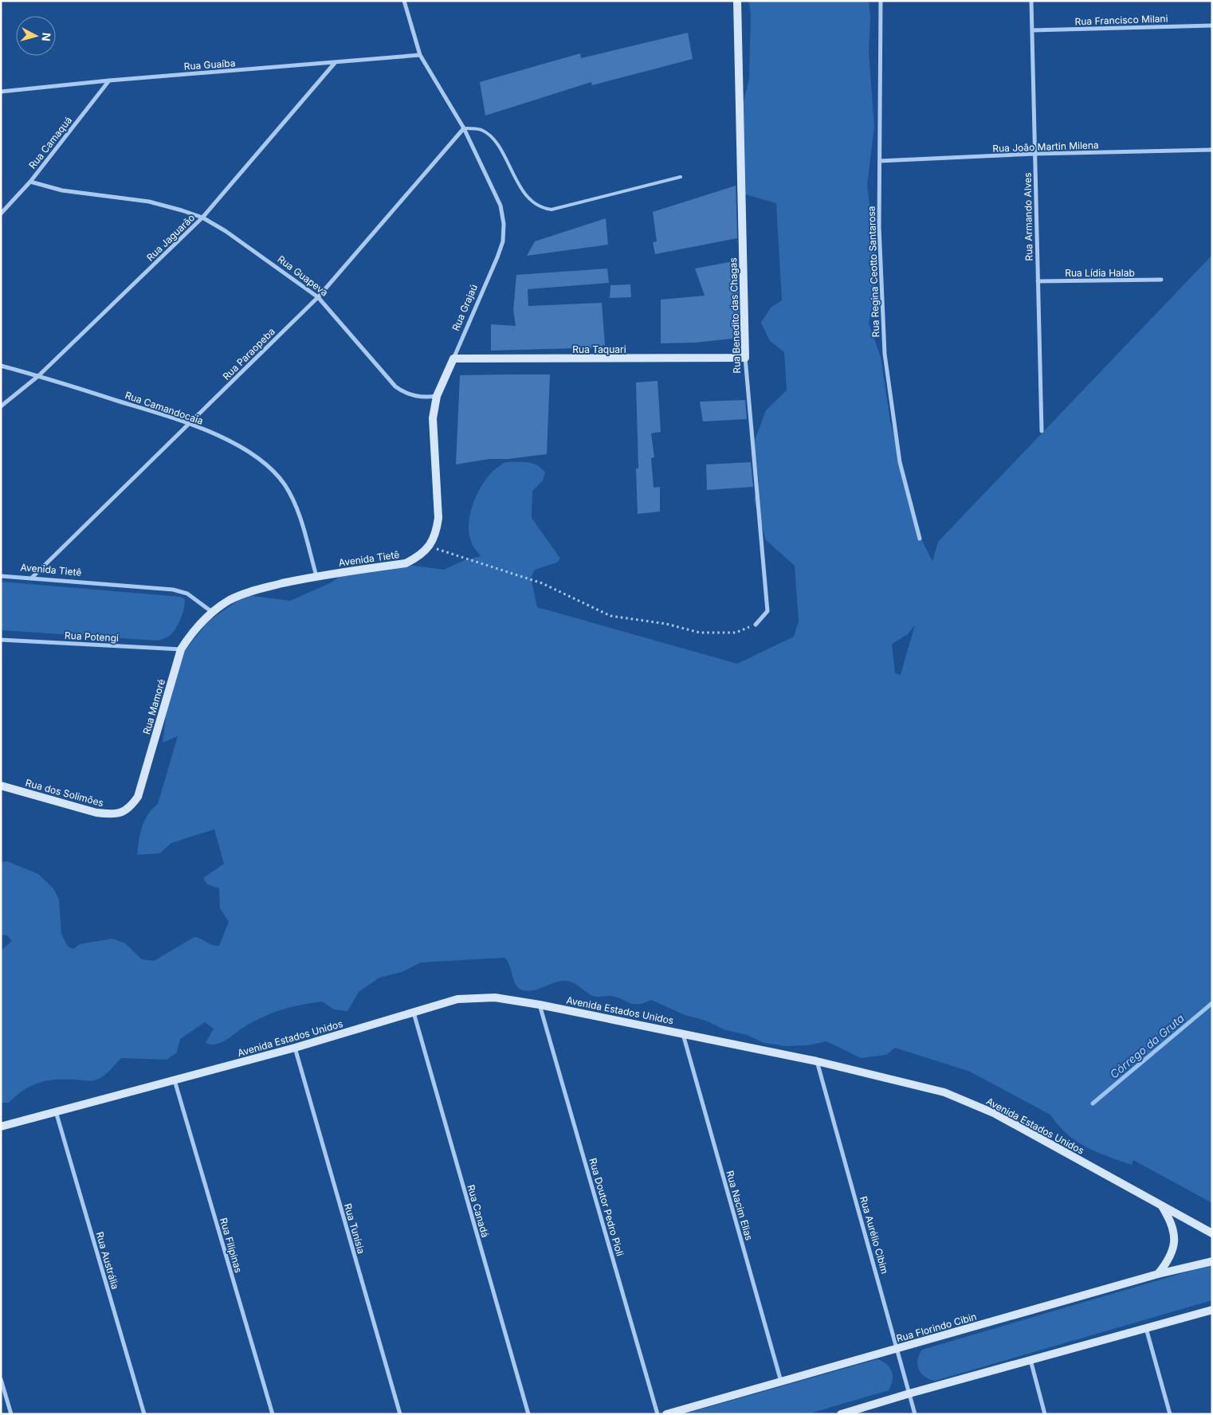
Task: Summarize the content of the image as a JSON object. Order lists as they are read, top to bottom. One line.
{"streets":{"street":["Rua Francisco Milani","Rua Guaíba","Rua Camaquá","Rua João Martin Milena","Rua Armando Alves","Rua Jaguarão","Rua Regina Ceotto Santarosa","Rua Lídia Halab","Rua Guapeva","Rua Grajaú","Rua Benedito das Chagas","Rua Taquari","Rua Paraopeba","Rua Camandocaia","Avenida Tietê","Rua Potengi","Rua Mamoré","Rua dos Solimões","Avenida Estados Unidos","Rua Nacim Elias","Rua Doutor Pedro Pioli","Rua Canadá","Rua Tunísia","Rua Aurélio Cibim","Rua Filipinas","Rua Austrália","Rua Florindo Cibin"]},"crossings":[["Rua Francisco Milani","Rua Armando Alves"],["Rua Guaíba","Rua Camaquá"],["Rua Guaíba","Rua Jaguarão"],["Rua Guaíba","Rua Grajaú"],["Rua Camaquá","Rua Guapeva"],["Rua João Martin Milena","Rua Armando Alves"],["Rua João Martin Milena","Rua Regina Ceotto Santarosa"],["Rua Armando Alves","Rua Lídia Halab"],["Rua Jaguarão","Rua Guapeva"],["Rua Jaguarão","Rua Camandocaia"],["Rua Guapeva","Rua Grajaú"],["Rua Guapeva","Rua Paraopeba"],["Rua Grajaú","Rua Taquari"],["Rua Grajaú","Rua Paraopeba"],["Rua Benedito das Chagas","Rua Taquari"],["Rua Paraopeba","Rua Camandocaia"],["Rua Paraopeba","Avenida Tietê"],["Rua Camandocaia","Avenida Tietê"],["Avenida Tietê","Rua Mamoré"],["Rua Potengi","Rua Mamoré"],["Rua Mamoré","Rua dos Solimões"],["Avenida Estados Unidos","Rua Nacim Elias"],["Avenida Estados Unidos","Rua Doutor Pedro Pioli"],["Avenida Estados Unidos","Rua Canadá"],["Avenida Estados Unidos","Rua Tunísia"],["Avenida Estados Unidos","Rua Aurélio Cibim"],["Avenida Estados Unidos","Rua Filipinas"],["Avenida Estados Unidos","Rua Austrália"],["Rua Nacim Elias","Rua Florindo Cibin"],["Rua Aurélio Cibim","Rua Florindo Cibin"]],"water":["Córrego da Gruta"],"north":"right"}
